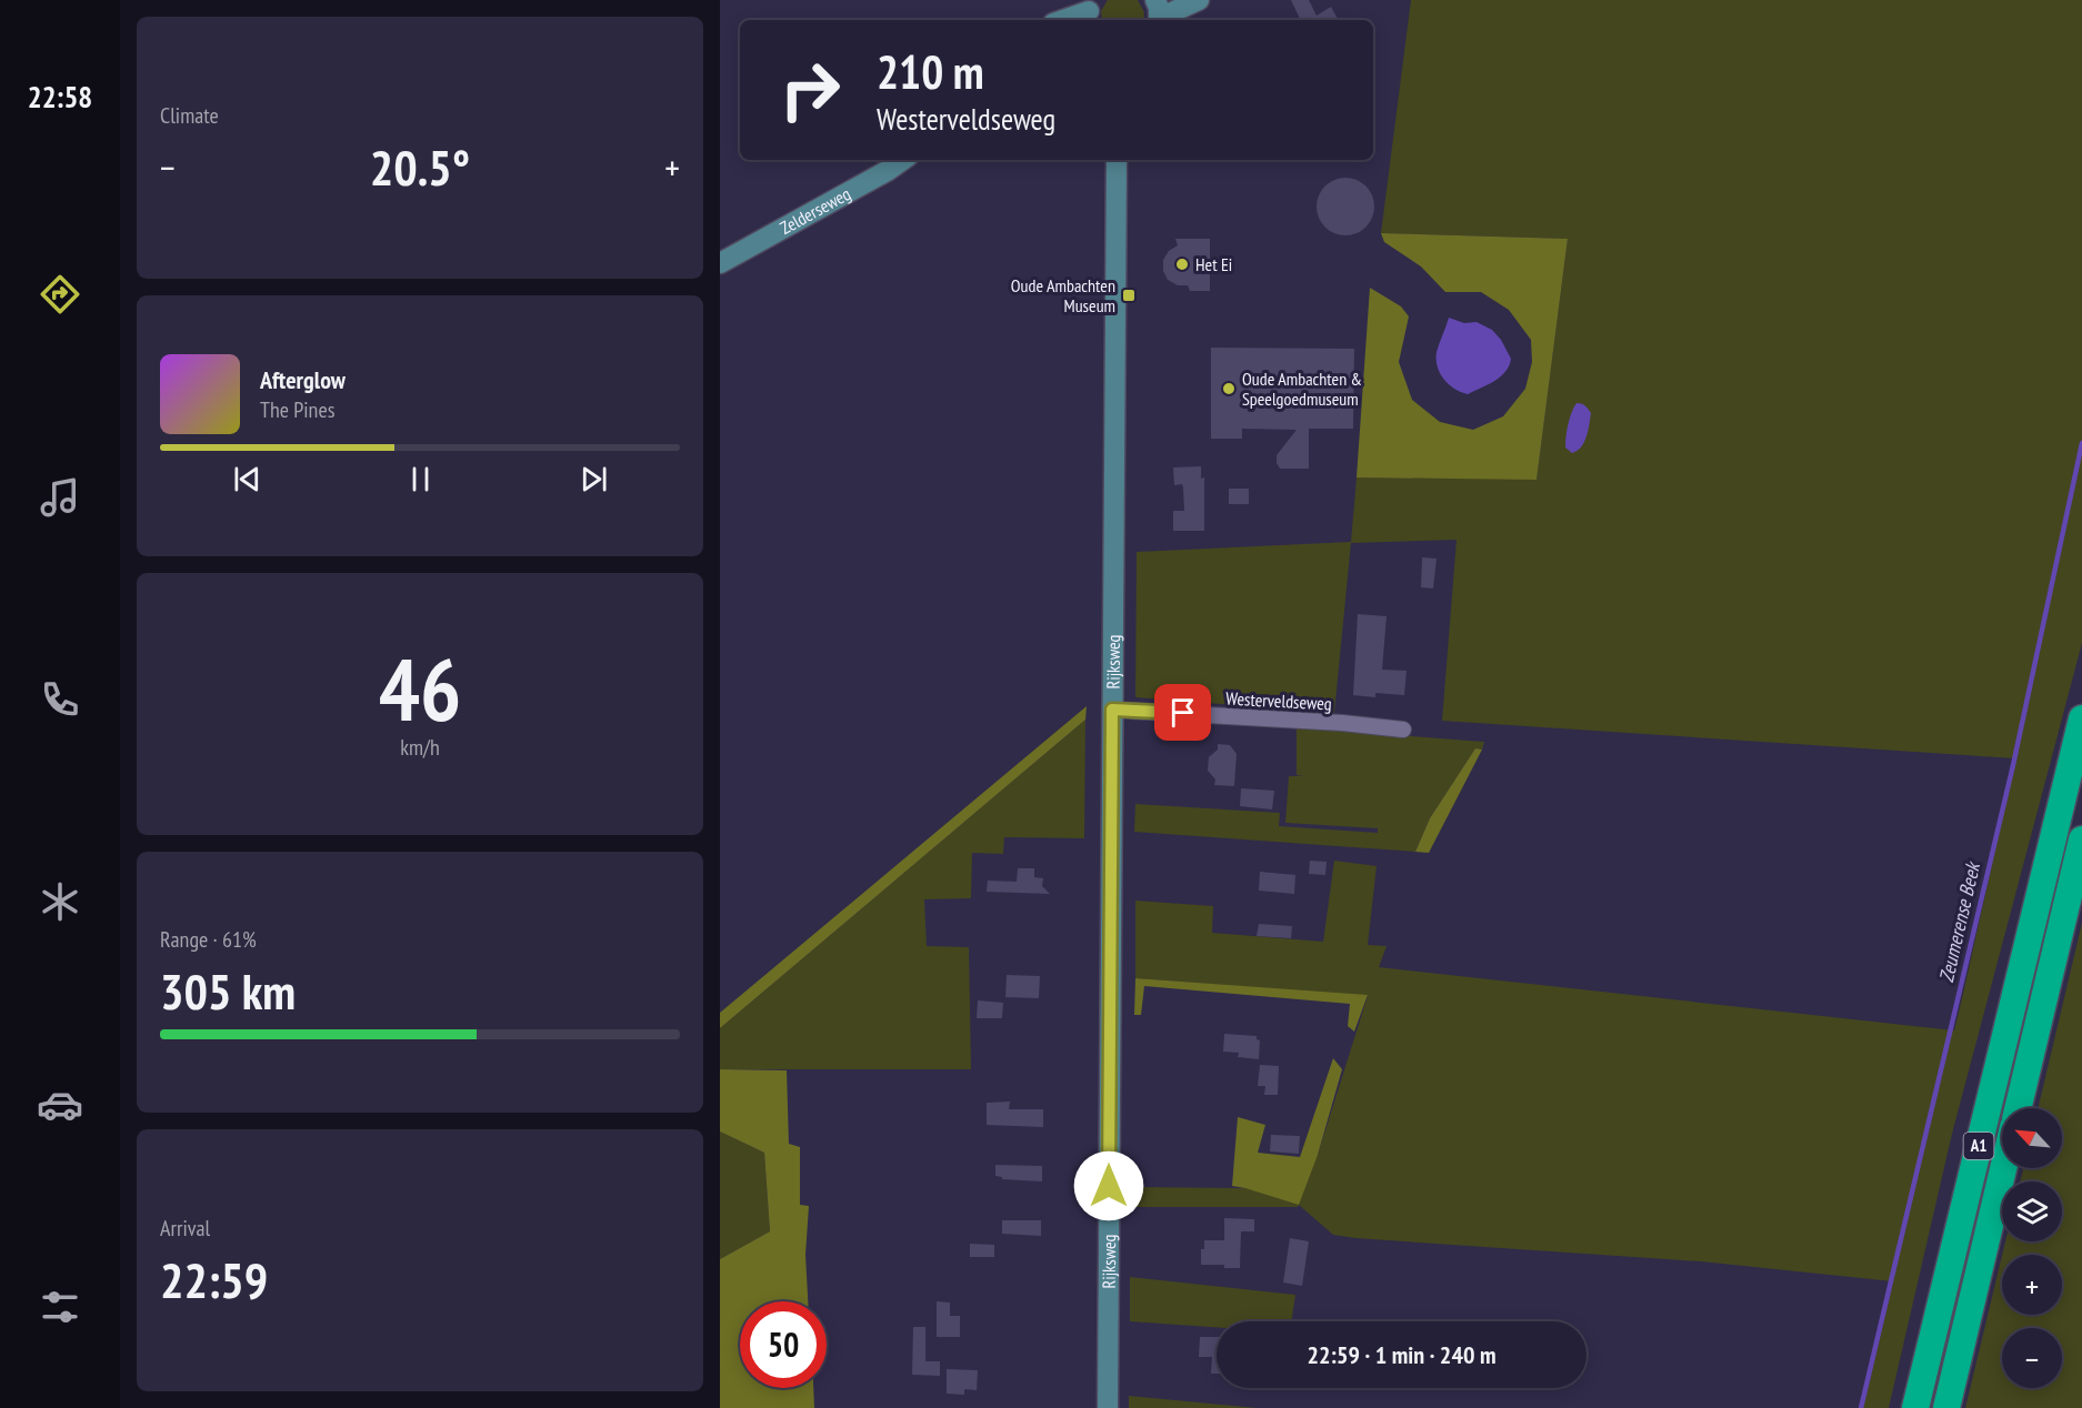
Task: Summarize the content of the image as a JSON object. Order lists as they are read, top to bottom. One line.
{"streets":{"highway":["A1"],"main road":["Zelderseweg","Rijksweg"],"street":["Westerveldseweg"]},"crossings":[["Rijksweg","Westerveldseweg"]],"water":["Zeumerense Beek"],"places":{"other":["Het Ei","Oude Ambachten & Speelgoedmuseum"],"transit":["Oude Ambachten Museum"]},"north":"top left","page":{"tabs":"22:58","tile":["Climate",["46","km/h"],["Range · 61%","305 km"],["Arrival","22:59"]],"turn":["210 m","Westerveldseweg"],"heat":["−","20.5°","+"],"song":["Afterglow","The Pines"],"map_buttons":["+","−"],"limit":"50","trip":"22:59 · 1 min · 240 m"}}
